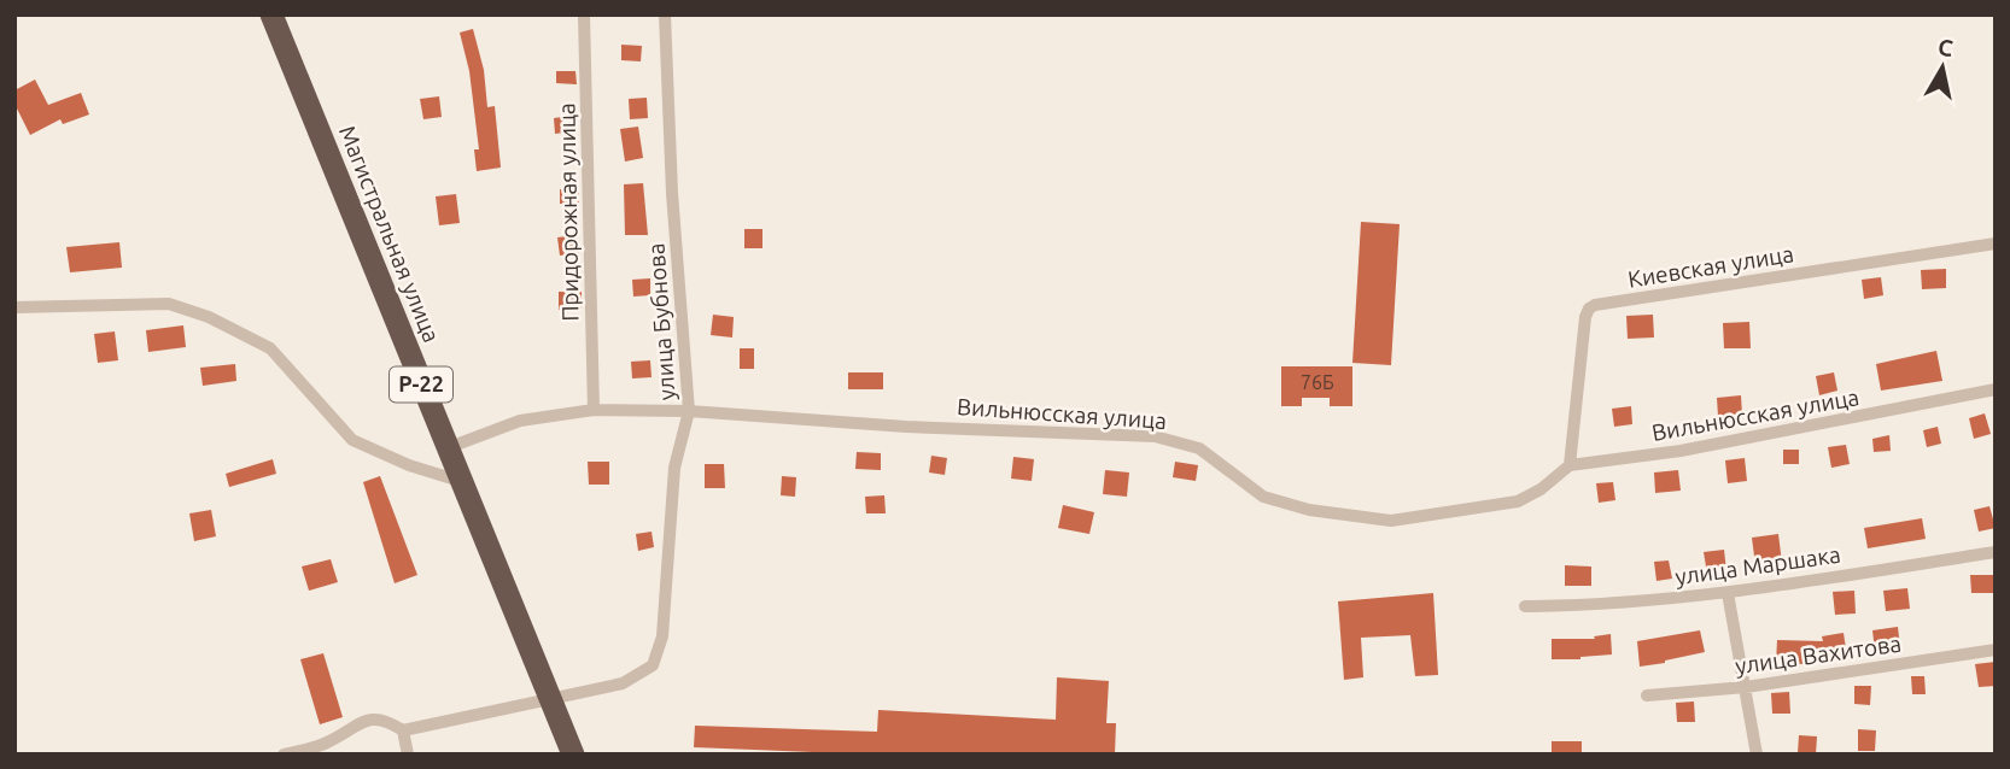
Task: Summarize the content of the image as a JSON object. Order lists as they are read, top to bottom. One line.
{"streets":{"highway":["Магистральная улица","Р-22"],"street":["Придорожная улица","Киевская улица","улица Бубнова","Вильнюсская улица","улица Маршака","улица Вахитова"]},"crossings":[["Придорожная улица","Вильнюсская улица"],["Магистральная улица","улица Бубнова"],["Магистральная улица","Вильнюсская улица"],["Киевская улица","Вильнюсская улица"],["улица Бубнова","Вильнюсская улица"]],"house_numbers":["76Б"],"north":"top"}
